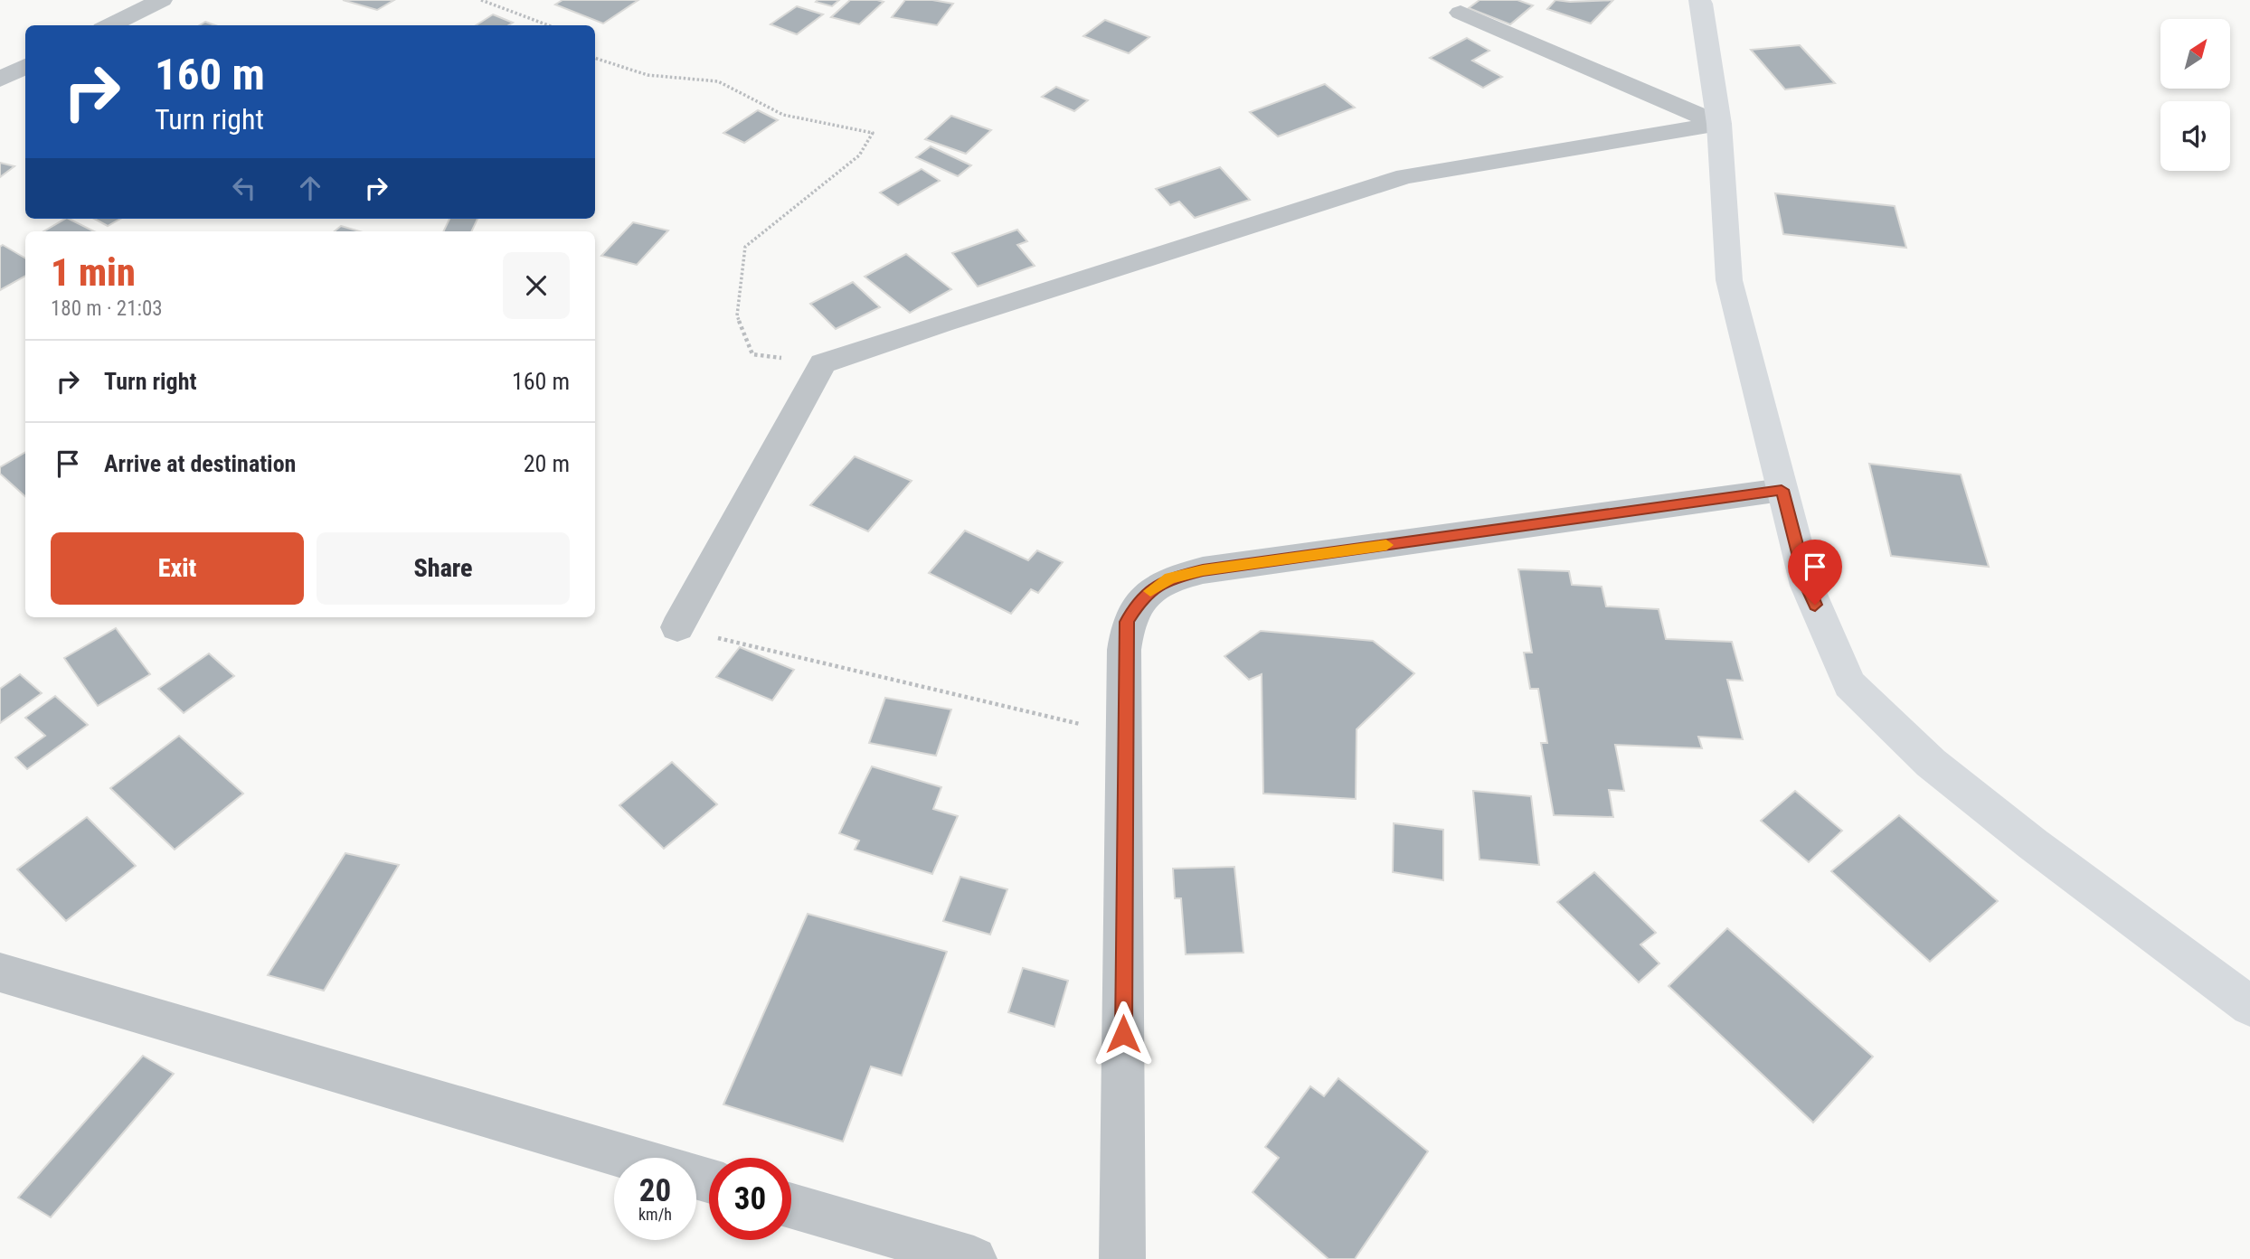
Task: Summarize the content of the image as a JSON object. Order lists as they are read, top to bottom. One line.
{"north":"top right","page":{"turn":["160 m","Turn right"],"heading":["1 min","180 m · 21:03"],"list":[{"name":"Turn right","value":"160 m"},{"name":"Arrive at destination","value":"20 m"}],"buttons":["Exit","Share"],"speed":"20 km/h","limit":"30"}}
